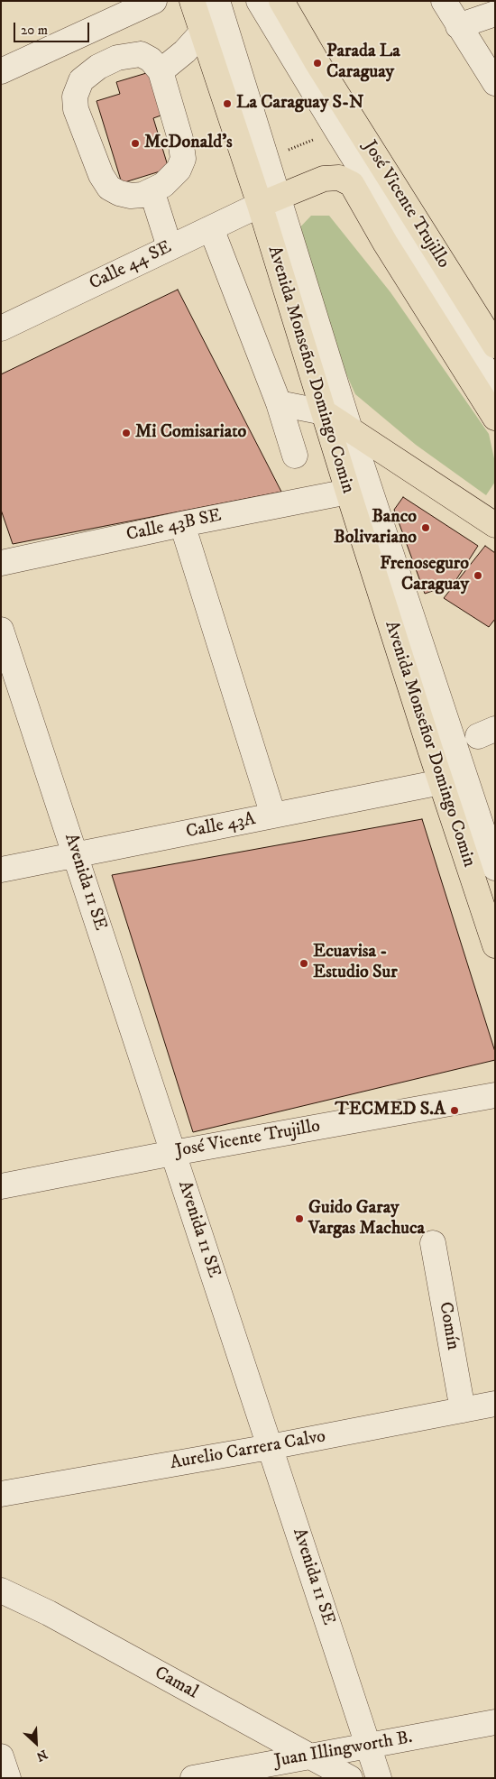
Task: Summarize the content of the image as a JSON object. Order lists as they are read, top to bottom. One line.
{"streets":{"main road":["José Vicente Trujillo","Avenida Monseñor Domingo Comin"],"street":["Calle 44 SE","Calle 43B SE","Calle 43A","Avenida 11 SE","Comín","Aurelio Carrera Calvo","Camal","Juan Illingworth B."]},"crossings":[["José Vicente Trujillo","Avenida 11 SE"],["Calle 44 SE","Avenida Monseñor Domingo Comin"],["Avenida Monseñor Domingo Comin","Calle 43B SE"],["Avenida Monseñor Domingo Comin","Calle 43A"],["Calle 43A","Avenida 11 SE"],["Avenida 11 SE","Aurelio Carrera Calvo"],["Avenida 11 SE","Juan Illingworth B."],["Comín","Aurelio Carrera Calvo"],["Camal","Juan Illingworth B."]],"places":["Parada La Caraguay","La Caraguay S-N","McDonald's","Mi Comisariato","Banco Bolivariano","Frenoseguro Caraguay","Ecuavisa - Estudio Sur","TECMED S.A","Guido Garay Vargas Machuca"],"scale_bar":"20 m","north":"bottom right"}
